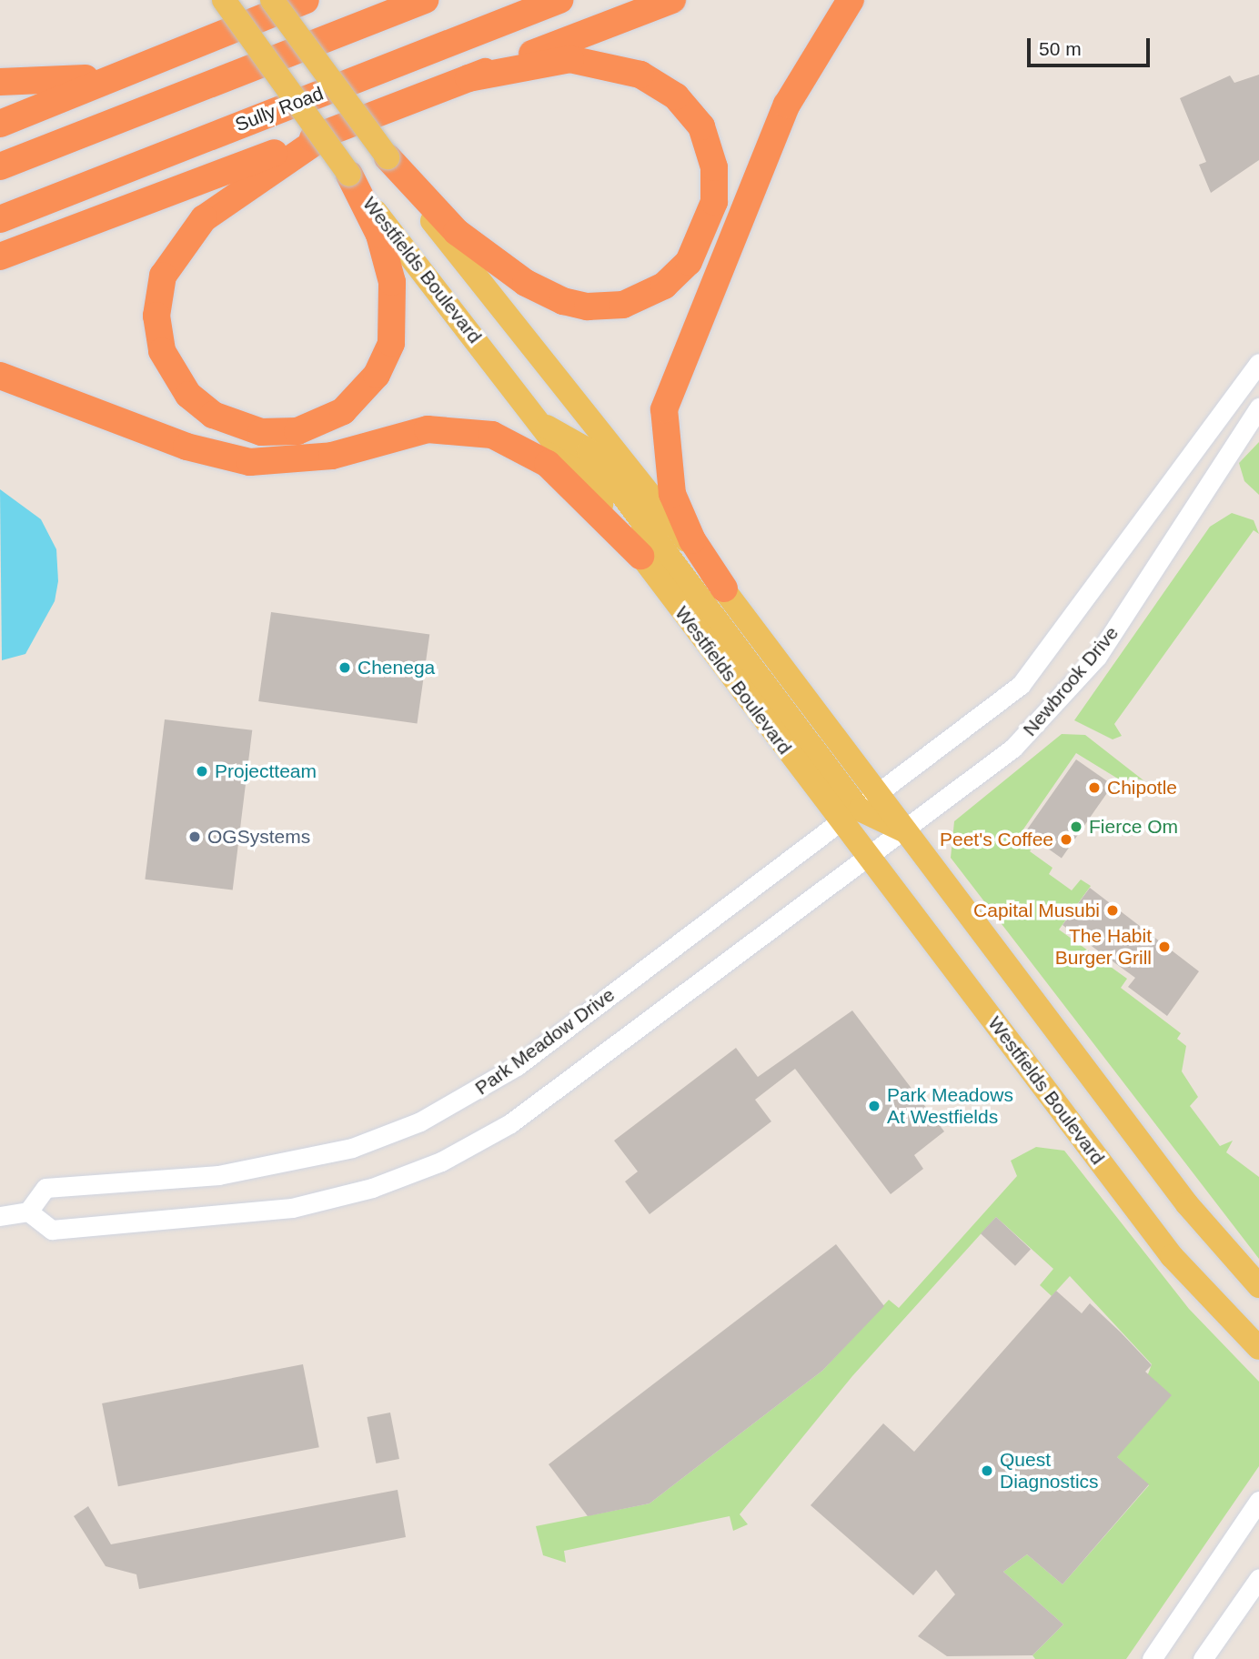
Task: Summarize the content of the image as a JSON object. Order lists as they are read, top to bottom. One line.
{"streets":{"highway":["Sully Road"],"main road":["Westfields Boulevard"],"street":["Newbrook Drive","Park Meadow Drive"]},"crossings":[["Westfields Boulevard","Newbrook Drive"],["Westfields Boulevard","Park Meadow Drive"],["Newbrook Drive","Park Meadow Drive"]],"places":["Chenega","Projectteam","Chipotle","Fierce Om","OGSystems","Peet's Coffee","Capital Musubi","The Habit Burger Grill","Park Meadows At Westfields","Quest Diagnostics"],"scale_bar":"50 m"}
